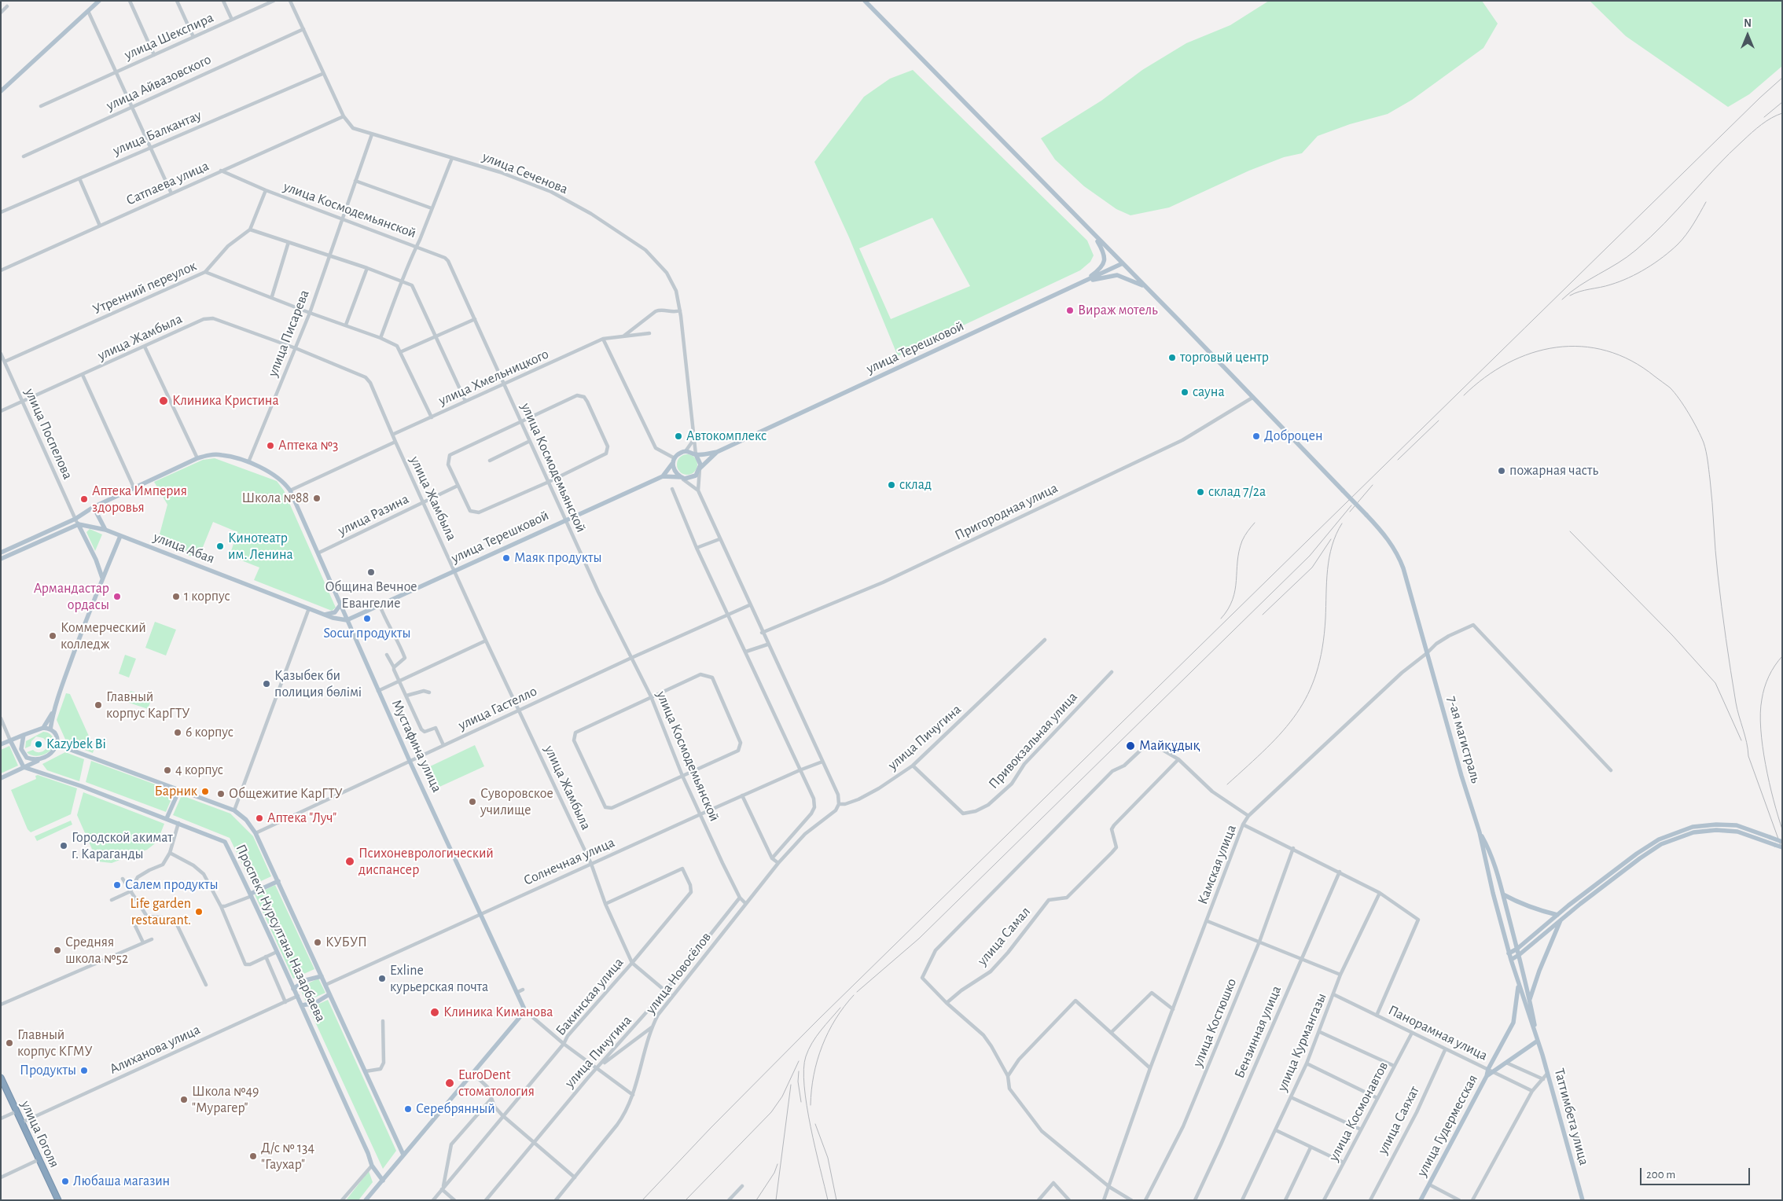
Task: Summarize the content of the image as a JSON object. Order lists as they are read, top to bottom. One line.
{"streets":{"highway":["улица Гоголя"],"main road":["улица Терешковой","улица Абая","7-ая магистраль","Мустафина улица","Проспект Нурсултана Назарбаева","Таттимбета улица","улица Гудермесская"],"street":["улица Шекспира","улица Айвазовского","улица Балкантау","улица Сеченова","Сатпаева улица","улица Космодемьянской","Утренний переулок","улица Писарева","улица Жамбыла","улица Хмельницкого","улица Поспелова","Пригородная улица","улица Разина","улица Гастелло","улица Пичугина","Привокзальная улица","Солнечная улица","Камская улица","улица Самал","улица Новосёлов","Бакинская улица","улица Костюшко","Бензинная улица","Панорамная улица","улица Курмангазы","Алиханова улица","улица Космонавтов","улица Саяхат"]},"crossings":[["улица Шекспира","улица Айвазовского"],["улица Шекспира","улица Балкантау"],["улица Шекспира","Сатпаева улица"],["улица Айвазовского","улица Сеченова"],["улица Балкантау","улица Сеченова"],["улица Сеченова","Сатпаева улица"],["улица Сеченова","улица Писарева"],["Сатпаева улица","улица Космодемьянской"],["улица Космодемьянской","улица Писарева"],["улица Космодемьянской","улица Терешковой"],["улица Космодемьянской","улица Хмельницкого"],["улица Космодемьянской","улица Гастелло"],["улица Космодемьянской","улица Пичугина"],["улица Космодемьянской","Солнечная улица"],["улица Космодемьянской","улица Новосёлов"],["Утренний переулок","улица Писарева"],["Утренний переулок","улица Хмельницкого"],["Утренний переулок","улица Поспелова"],["улица Писарева","улица Жамбыла"],["улица Писарева","Мустафина улица"],["улица Жамбыла","улица Терешковой"],["улица Жамбыла","улица Хмельницкого"],["улица Жамбыла","улица Поспелова"],["улица Жамбыла","улица Разина"],["улица Жамбыла","улица Гастелло"],["улица Жамбыла","улица Пичугина"],["улица Жамбыла","Солнечная улица"],["улица Жамбыла","улица Новосёлов"],["улица Жамбыла","Бакинская улица"],["улица Терешковой","улица Абая"],["улица Терешковой","7-ая магистраль"],["улица Терешковой","Мустафина улица"],["улица Поспелова","улица Абая"],["Пригородная улица","7-ая магистраль"],["улица Разина","Мустафина улица"],["улица Абая","Мустафина улица"],["улица Гастелло","Мустафина улица"],["улица Гастелло","Проспект Нурсултана Назарбаева"],["улица Пичугина","Привокзальная улица"],["улица Пичугина","Мустафина улица"],["7-ая магистраль","Камская улица"],["Мустафина улица","Солнечная улица"],["Мустафина улица","улица Новосёлов"],["Мустафина улица","Бакинская улица"],["Солнечная улица","Проспект Нурсултана Назарбаева"],["Проспект Нурсултана Назарбаева","Алиханова улица"],["Панорамная улица","улица Курмангазы"],["Панорамная улица","улица Космонавтов"],["Панорамная улица","улица Саяхат"],["Панорамная улица","улица Гудермесская"],["Алиханова улица","улица Гоголя"],["Таттимбета улица","улица Гудермесская"]],"places":["Вираж мотель","торговый центр","сауна","Клиника Кристина","Автокомплекс","Доброцен","Аптека №3","пожарная часть","склад","склад 7/2а","Школа №88","Аптека Империя здоровья","Кинотеатр им. Ленина","Маяк продукты","Община Вечное Евангелие","Армандастар ордасы","1 корпус","Socur продукты","Коммерческий колледж","Қазыбек би полиция бөлімі","Главный корпус КарГТУ","6 корпус","Kazybek Bi","Майқұдық","4 корпус","Барник","Общежитие КарГТУ","Суворовское училище","Аптека \"Луч\"","Городской акимат г. Караганды","Психоневрологический диспансер","Салем продукты","Life garden restaurant.","КУБУП","Средняя школа №52","Exline курьерская почта","Клиника Киманова","Главный корпус КГМУ","Продукты","EuroDent стоматология","Школа №49 \"Мурагер\"","Серебрянный","Д/с № 134 \"Гаухар\"","Любаша магазин"],"scale_bar":"200 m","north":"top"}
